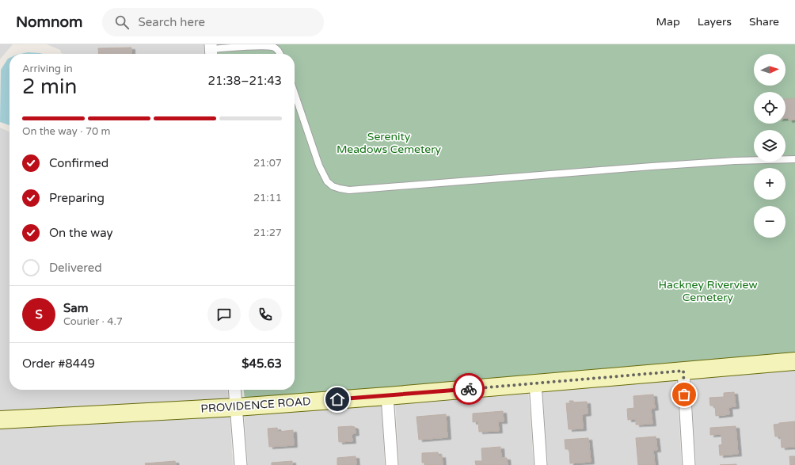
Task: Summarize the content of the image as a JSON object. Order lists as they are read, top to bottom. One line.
{"streets":{"street":["PROVIDENCE ROAD"]},"parks":["Serenity Meadows Cemetery","Hackney Riverview Cemetery"],"north":"right","page":{"header":"Nomnom","search":"Search here","nav":["Map","Layers","Share"],"map_buttons":["+","−"],"heading":["2 min","Arriving in","21:38–21:43"],"panel":["Sam","Courier · 4.7","Order #8449","$45.63"],"bar":"On the way · 70 m","list":[["Confirmed","21:07"],["Preparing","21:11"],["On the way","21:27"],"Delivered"],"round":"S"}}
